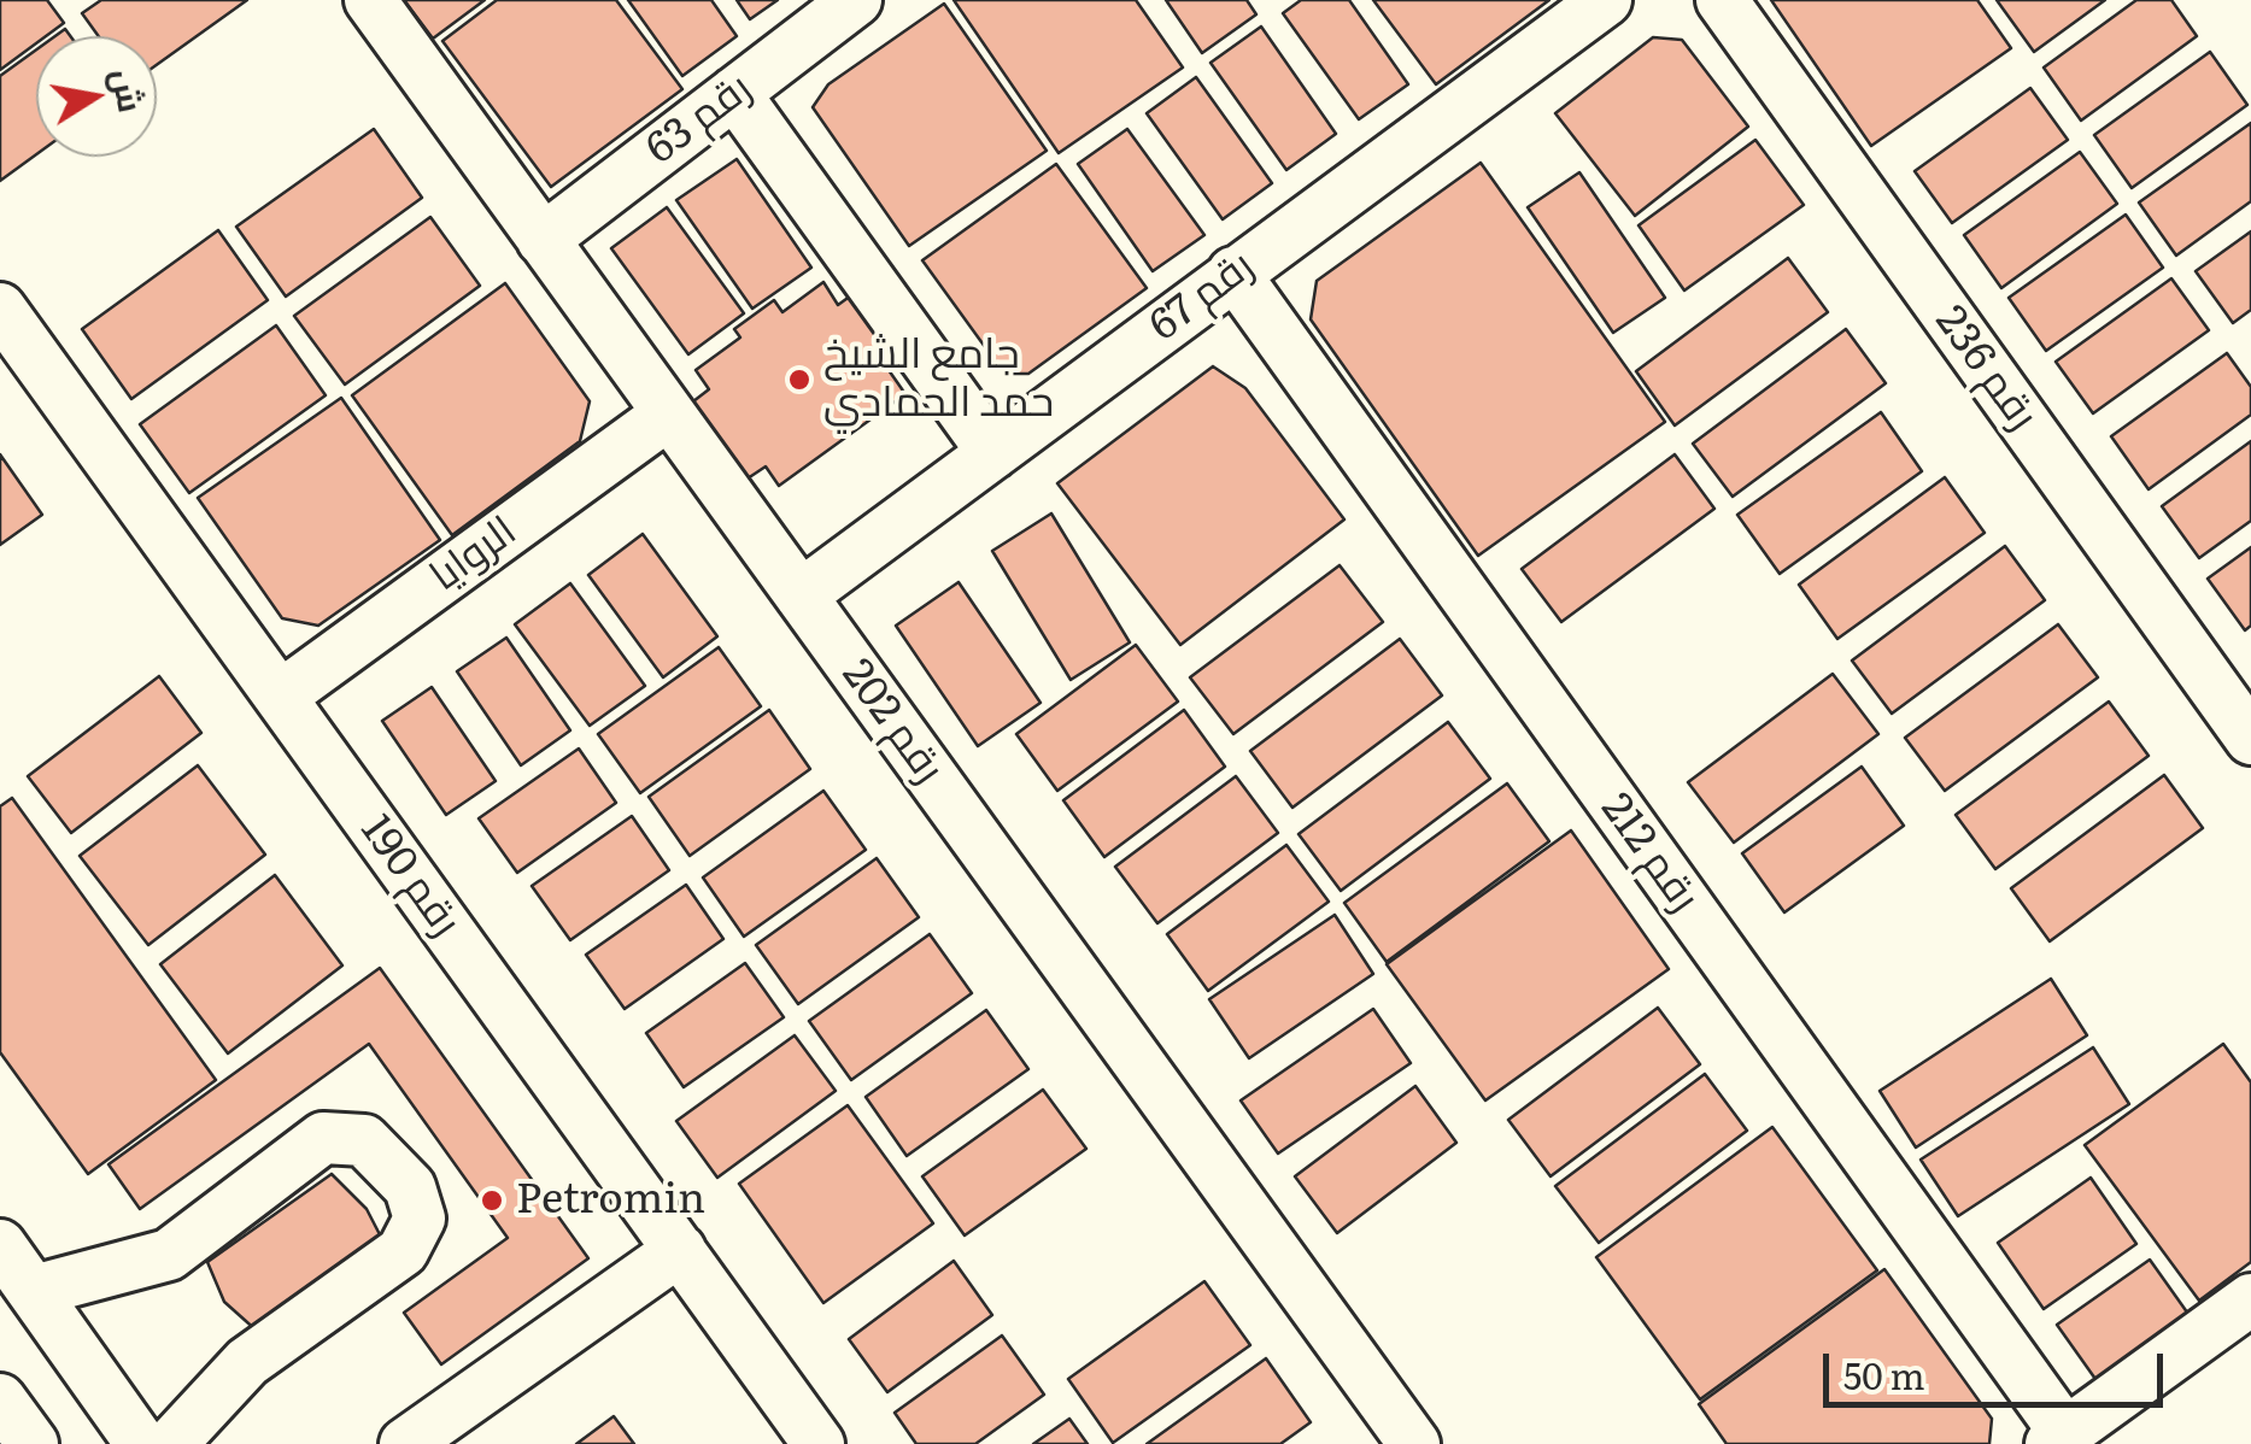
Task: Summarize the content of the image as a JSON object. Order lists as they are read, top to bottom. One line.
{"streets":{"street":["رقم 63","رقم 67","رقم 236","الروايا","رقم 202","رقم 212","رقم 190"]},"crossings":[["رقم 63","رقم 202"],["رقم 67","رقم 202"],["رقم 67","رقم 212"],["الروايا","رقم 202"],["الروايا","رقم 190"]],"places":["جامع الشيخ حمد الحمادي","Petromin"],"scale_bar":"50 m","north":"right"}
